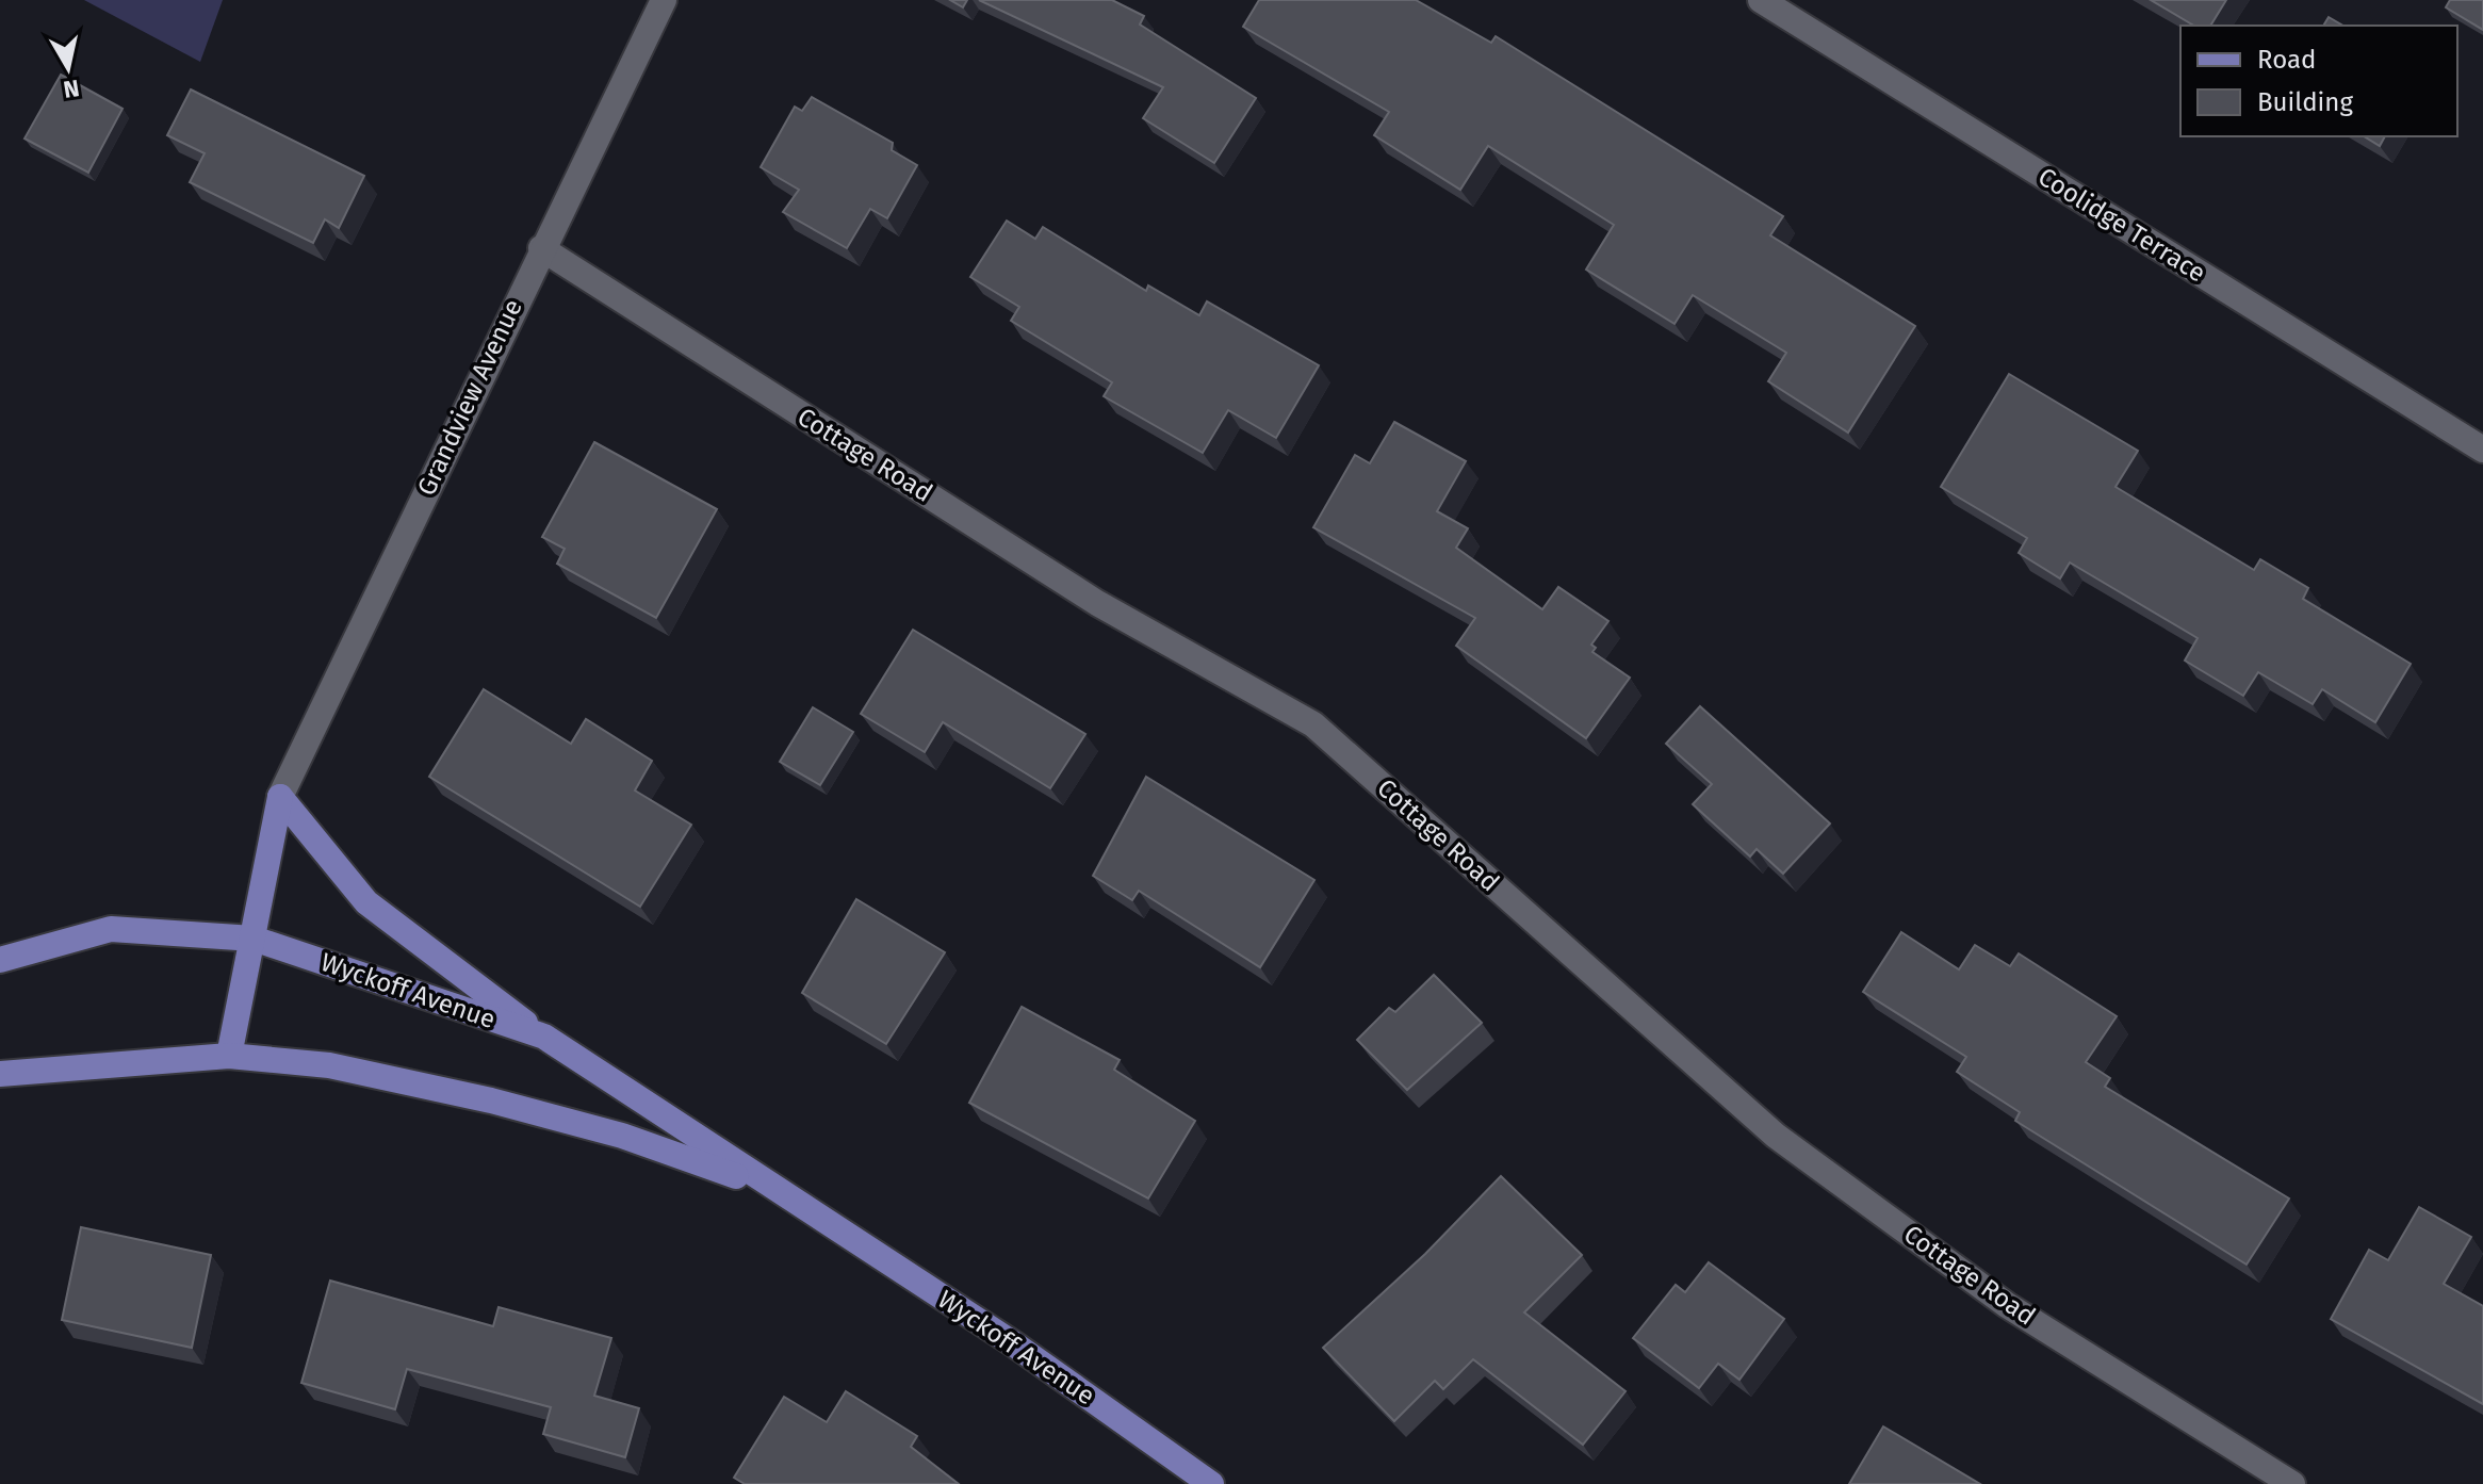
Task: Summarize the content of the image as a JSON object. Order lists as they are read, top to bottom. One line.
{"streets":{"main road":["Wyckoff Avenue"],"street":["Coolidge Terrace","Grandview Avenue","Cottage Road"]},"crossings":[["Grandview Avenue","Cottage Road"]],"legend":["Road","Building"],"north":"bottom"}
